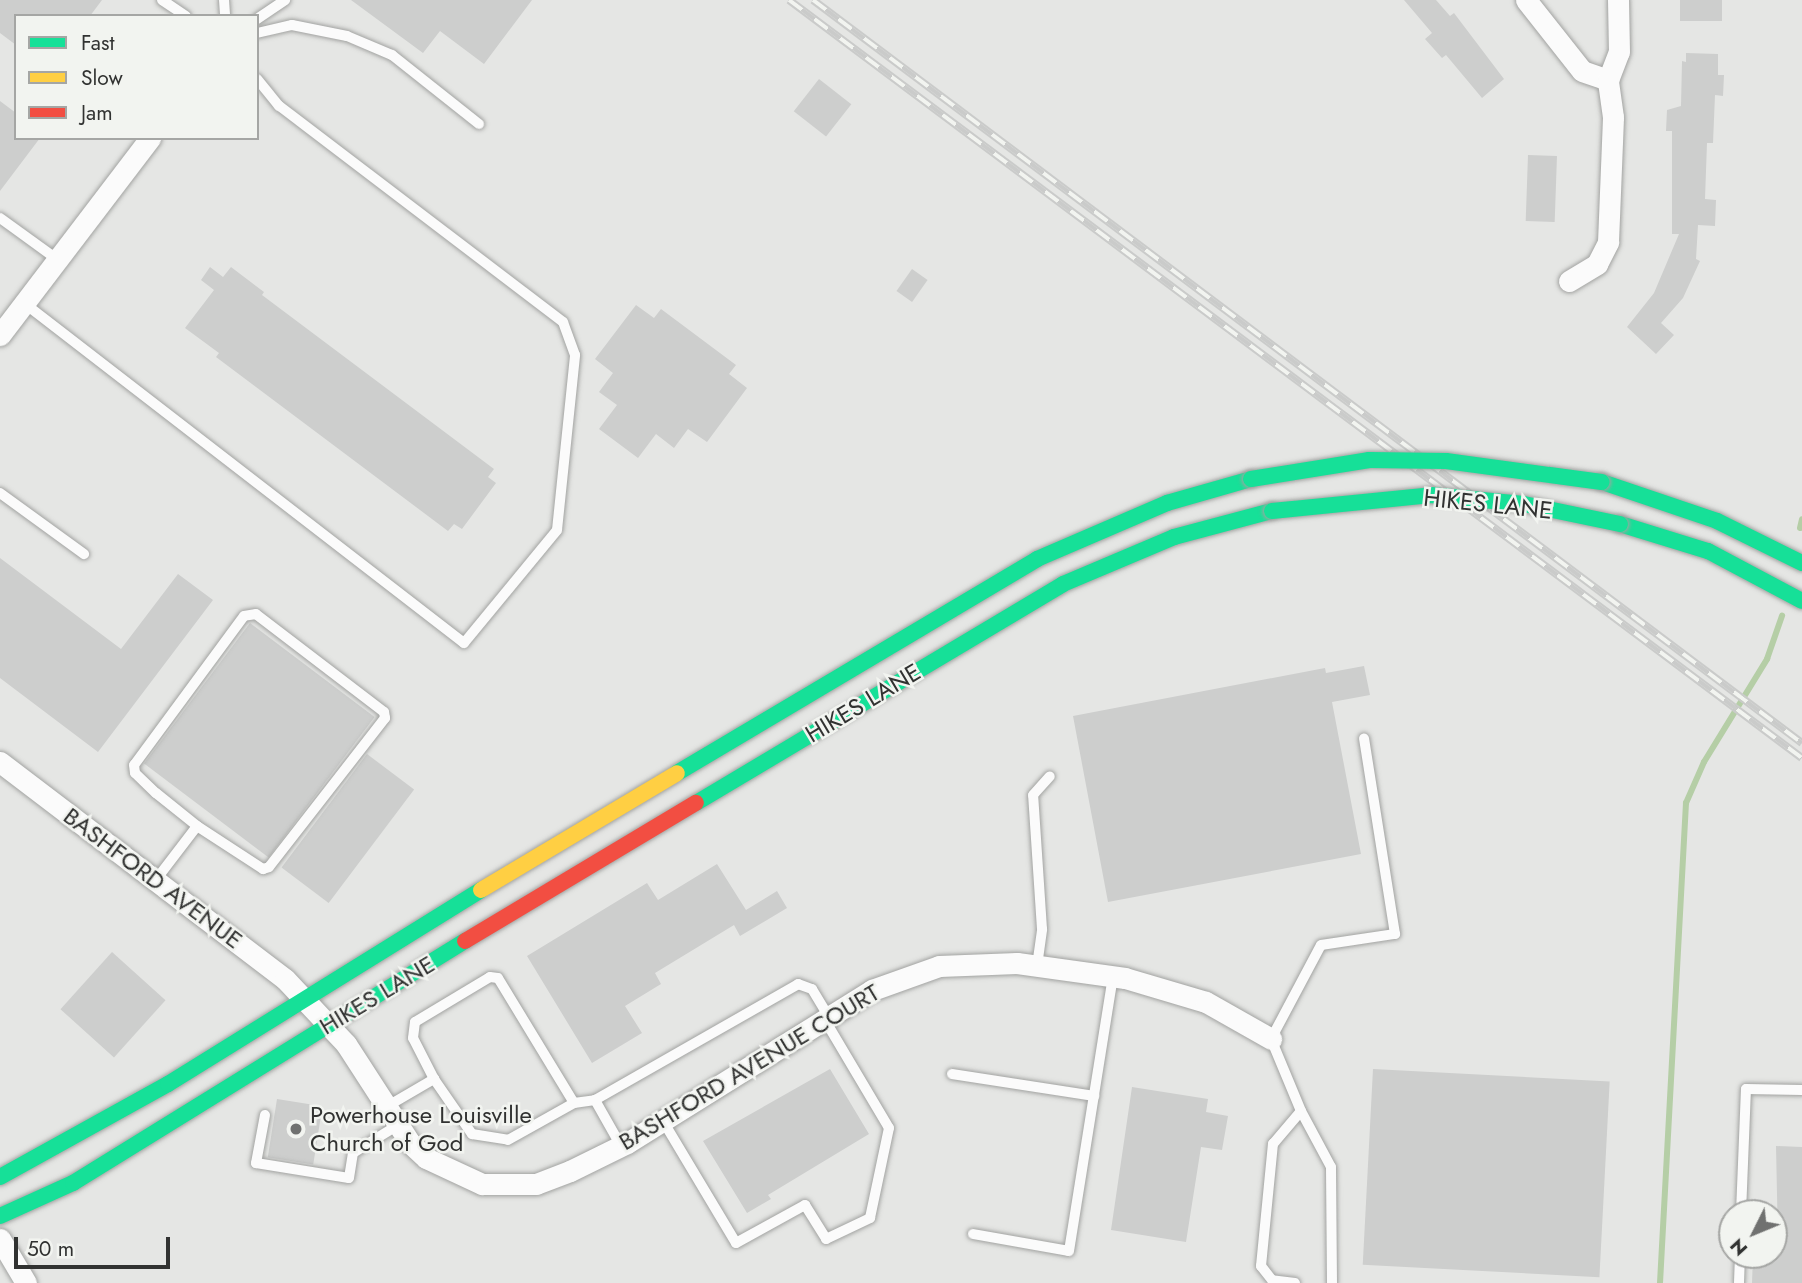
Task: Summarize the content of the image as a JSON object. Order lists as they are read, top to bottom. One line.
{"streets":{"street":["HIKES LANE","BASHFORD AVENUE","BASHFORD AVENUE COURT"]},"crossings":[["HIKES LANE","BASHFORD AVENUE"],["HIKES LANE","BASHFORD AVENUE COURT"],["BASHFORD AVENUE","BASHFORD AVENUE COURT"]],"places":["Powerhouse Louisville Church of God"],"legend":["Fast","Slow","Jam"],"scale_bar":"50 m","north":"bottom left"}
